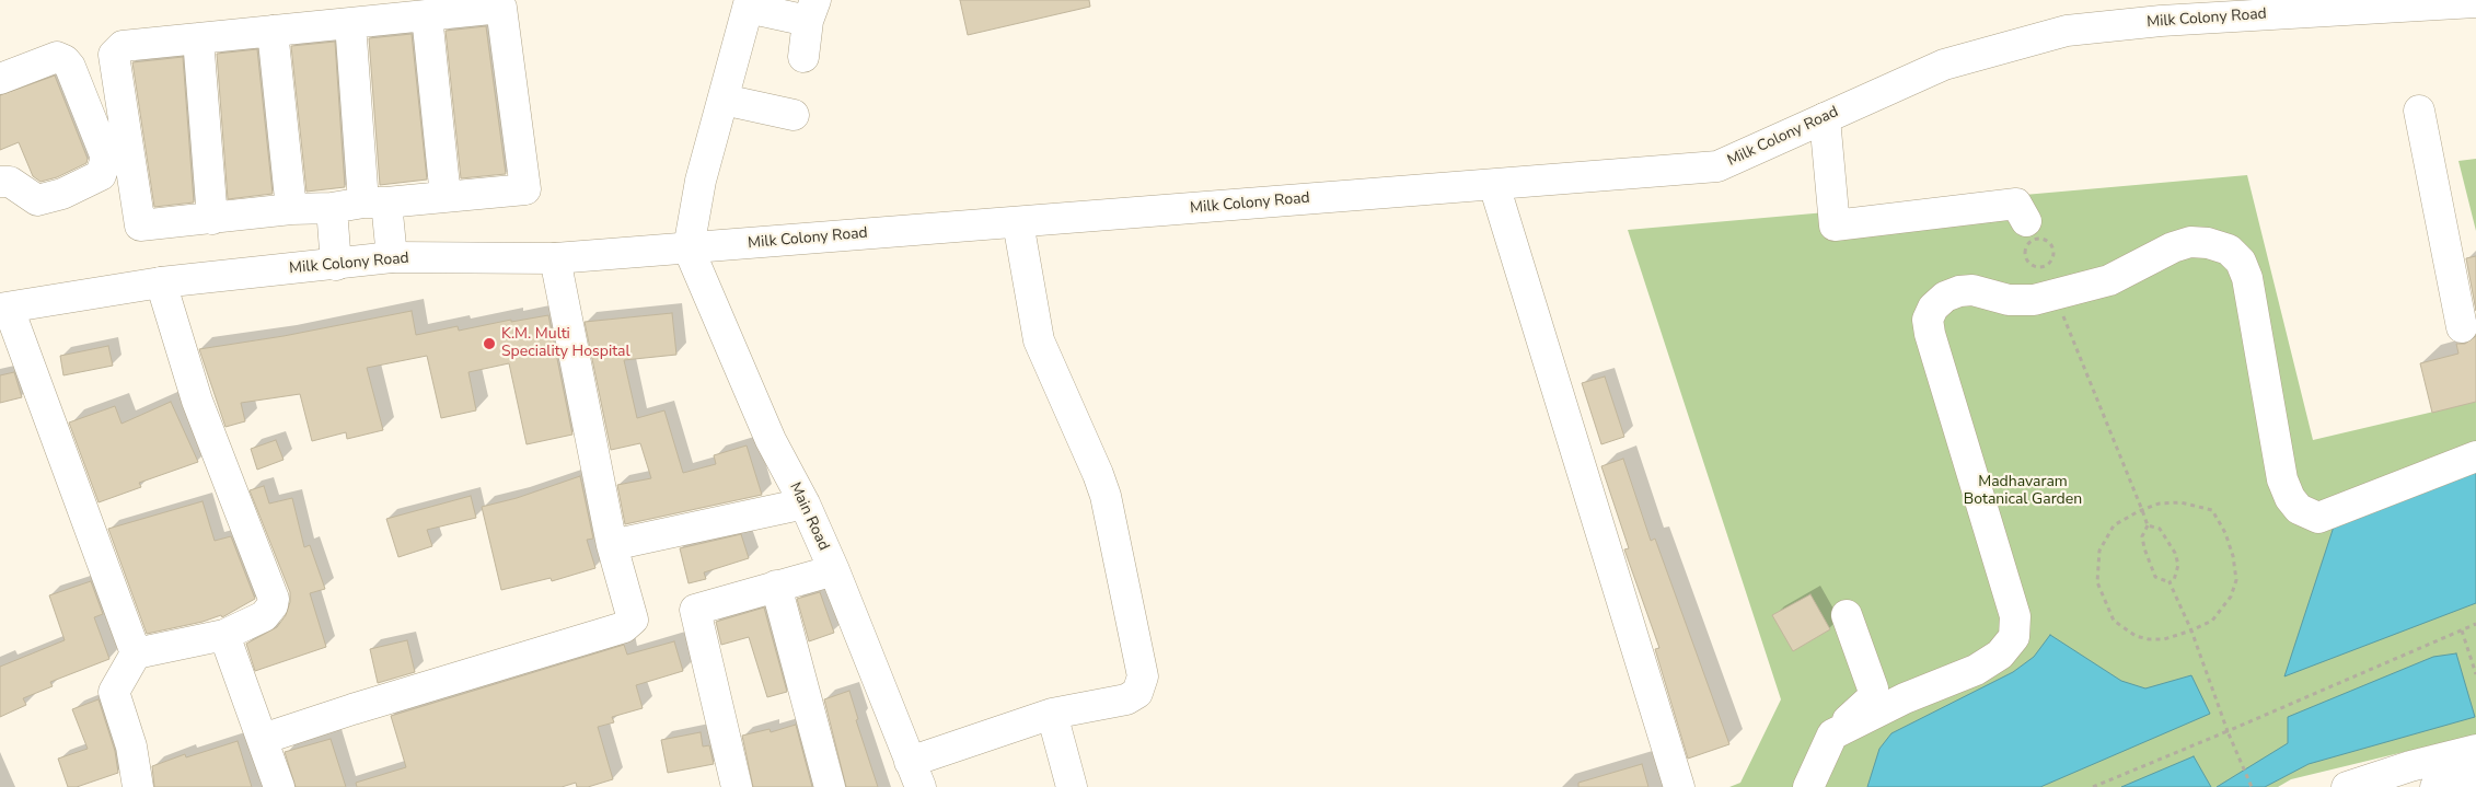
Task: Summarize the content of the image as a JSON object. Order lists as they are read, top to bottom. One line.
{"streets":{"street":["Milk Colony Road","Main Road"]},"crossings":[["Milk Colony Road","Main Road"]],"parks":["Madhavaram Botanical Garden"],"places":["K.M. Multi Speciality Hospital"]}
